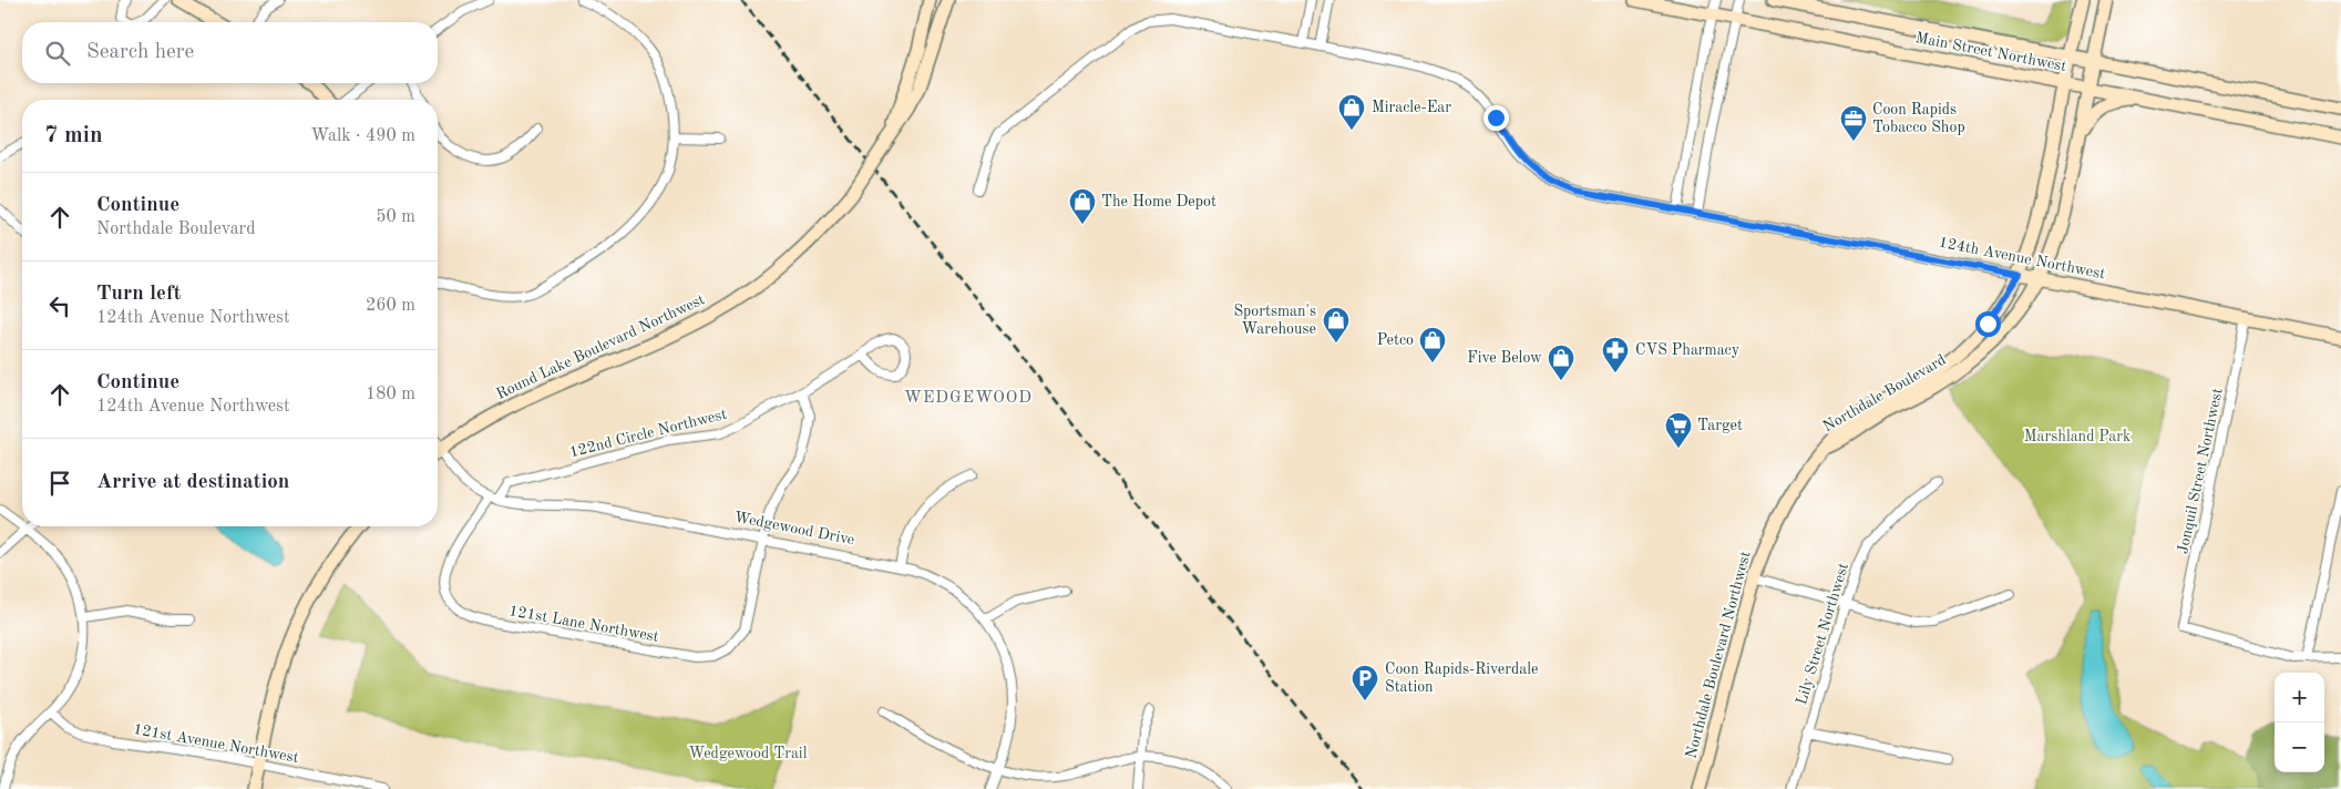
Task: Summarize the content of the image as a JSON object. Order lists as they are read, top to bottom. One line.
{"streets":{"main road":["Main Street Northwest","124th Avenue Northwest","Round Lake Boulevard Northwest","Northdale Boulevard","Northdale Boulevard Northwest"],"street":["122nd Circle Northwest","Jonquil Street Northwest","Wedgewood Drive","121st Lane Northwest","Lily Street Northwest","121st Avenue Northwest"]},"crossings":[["Main Street Northwest","Northdale Boulevard"],["124th Avenue Northwest","Northdale Boulevard"],["124th Avenue Northwest","Jonquil Street Northwest"],["Northdale Boulevard","Northdale Boulevard Northwest"],["122nd Circle Northwest","Wedgewood Drive"],["122nd Circle Northwest","121st Lane Northwest"],["Wedgewood Drive","121st Lane Northwest"]],"districts":["WEDGEWOOD"],"parks":["Marshland Park","Wedgewood Trail"],"places":{"shop":["Miracle-Ear","The Home Depot","Sportsman's Warehouse","Petco","Five Below"],"office":["Coon Rapids Tobacco Shop"],"pharmacy":["CVS Pharmacy"],"supermarket":["Target"],"parking":["Coon Rapids-Riverdale Station"]},"page":{"search":"Search here","heading":["7 min","Walk · 490 m"],"list":[["Continue","Northdale Boulevard","50 m"],["Turn left","124th Avenue Northwest","260 m"],["Continue","124th Avenue Northwest","180 m"],"Arrive at destination"],"map_buttons":["+","−"]}}
